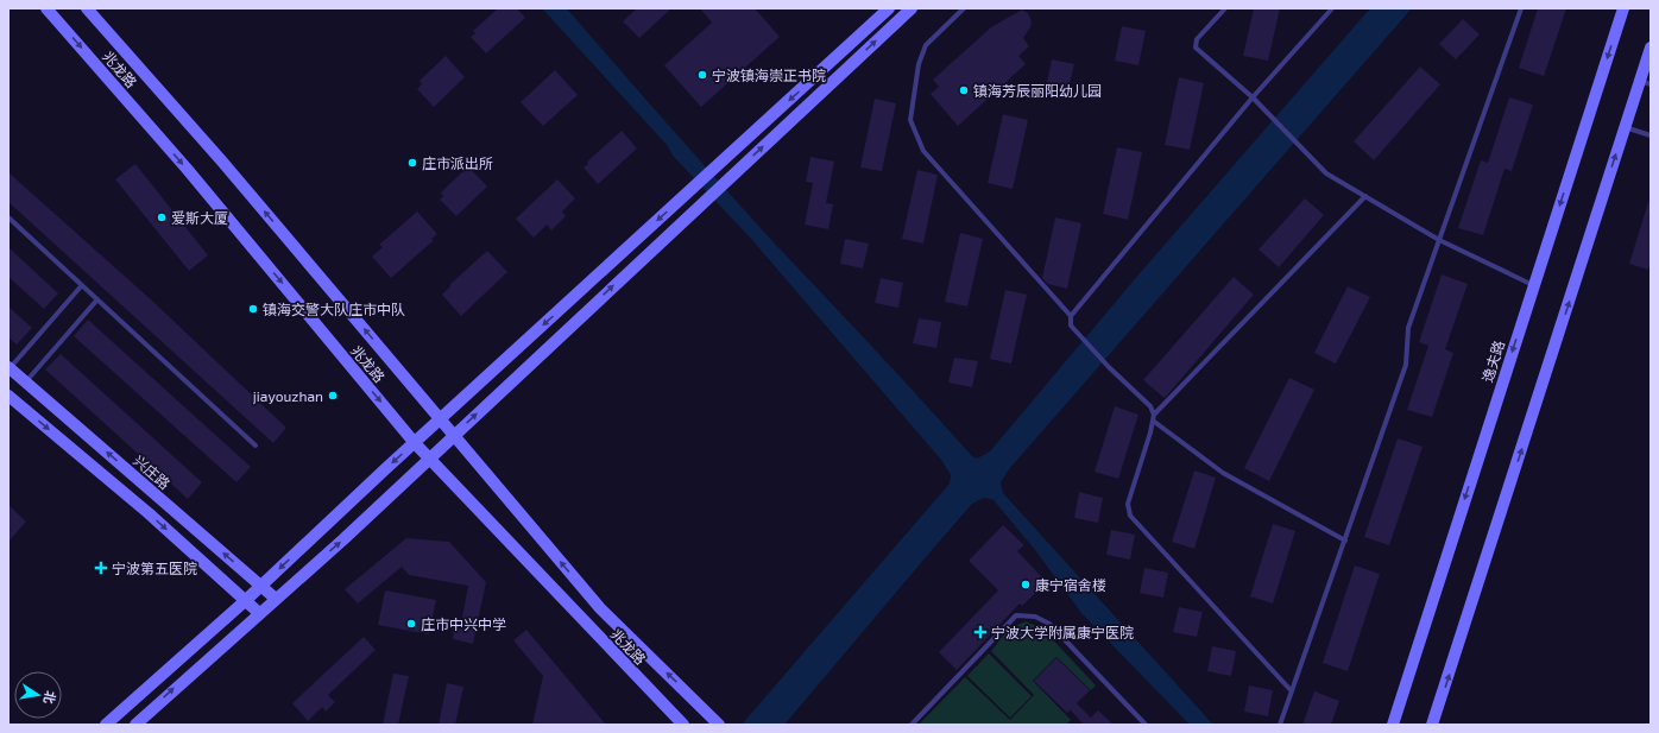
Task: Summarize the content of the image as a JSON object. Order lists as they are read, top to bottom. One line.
{"streets":{"main road":["兆龙路","逸夫路","兴庄路"]},"places":{"other":["宁波镇海崇正书院","镇海芳辰丽阳幼儿园","庄市派出所","爱斯大厦","镇海交警大队庄市中队","jiayouzhan","康宁宿舍楼","庄市中兴中学"],"health":["宁波第五医院","宁波大学附属康宁医院"]},"north":"right"}
